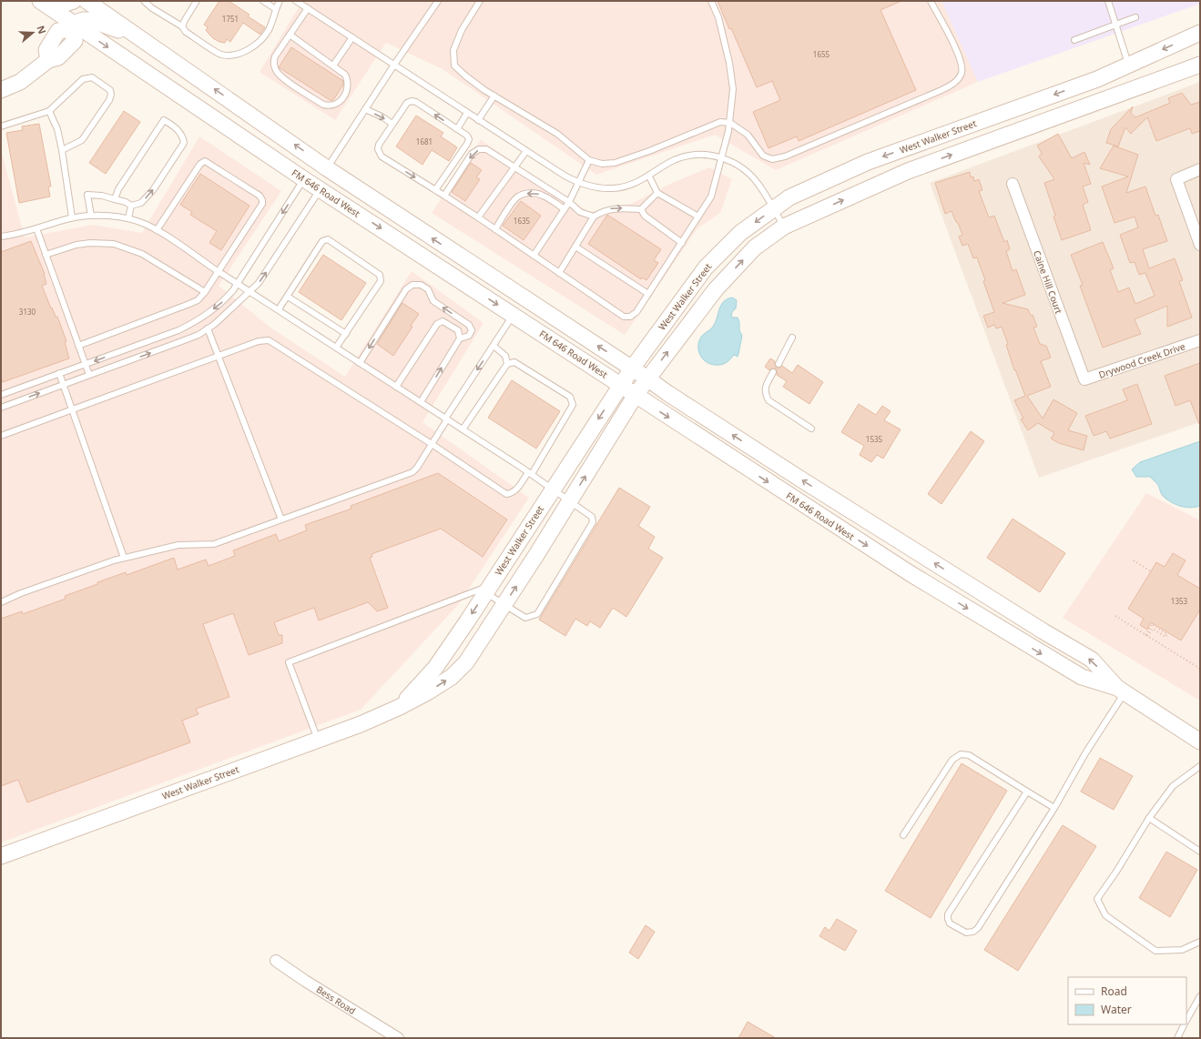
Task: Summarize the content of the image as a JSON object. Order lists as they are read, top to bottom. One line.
{"streets":{"main road":["West Walker Street","FM 646 Road West"],"street":["Caine Hill Court","Drywood Creek Drive","Bess Road"]},"crossings":[["West Walker Street","FM 646 Road West"],["Caine Hill Court","Drywood Creek Drive"]],"house_numbers":["1751","1655","1681","1635","3130","1535","1353"],"legend":["Road","Water"],"north":"right"}
